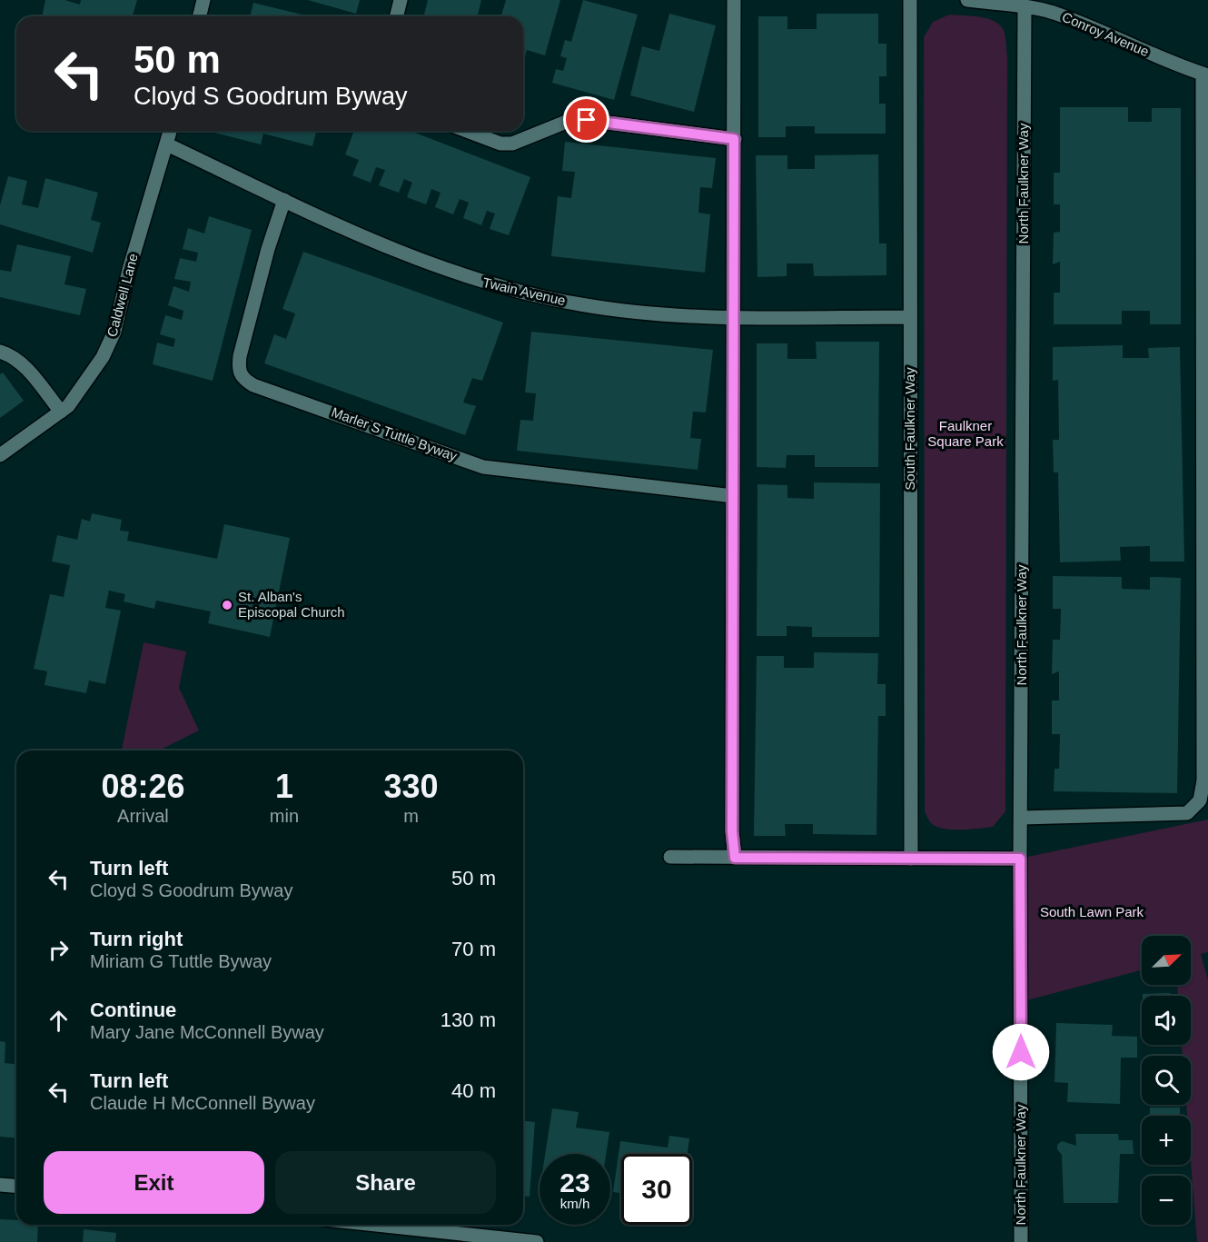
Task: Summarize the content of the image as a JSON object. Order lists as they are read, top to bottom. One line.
{"streets":{"street":["Conroy Avenue","North Faulkner Way","Twain Avenue","Caldwell Lane","South Faulkner Way","Marler S Tuttle Byway"]},"crossings":[["Conroy Avenue","North Faulkner Way"],["Twain Avenue","Caldwell Lane"],["Twain Avenue","South Faulkner Way"],["Twain Avenue","Marler S Tuttle Byway"]],"parks":["Faulkner Square Park","South Lawn Park"],"places":["St. Alban's Episcopal Church"],"north":"top right","page":{"turn":["50 m","Cloyd S Goodrum Byway"],"eta":["08:26","Arrival","1","min","330","m"],"list":[{"name":"Turn left","note":"Cloyd S Goodrum Byway","value":"50 m"},{"name":"Turn right","note":"Miriam G Tuttle Byway","value":"70 m"},{"name":"Continue","note":"Mary Jane McConnell Byway","value":"130 m"},{"name":"Turn left","note":"Claude H McConnell Byway","value":"40 m"}],"map_buttons":["+","−"],"buttons":["Exit","Share"],"speed":"23 km/h","limit":"30"}}
